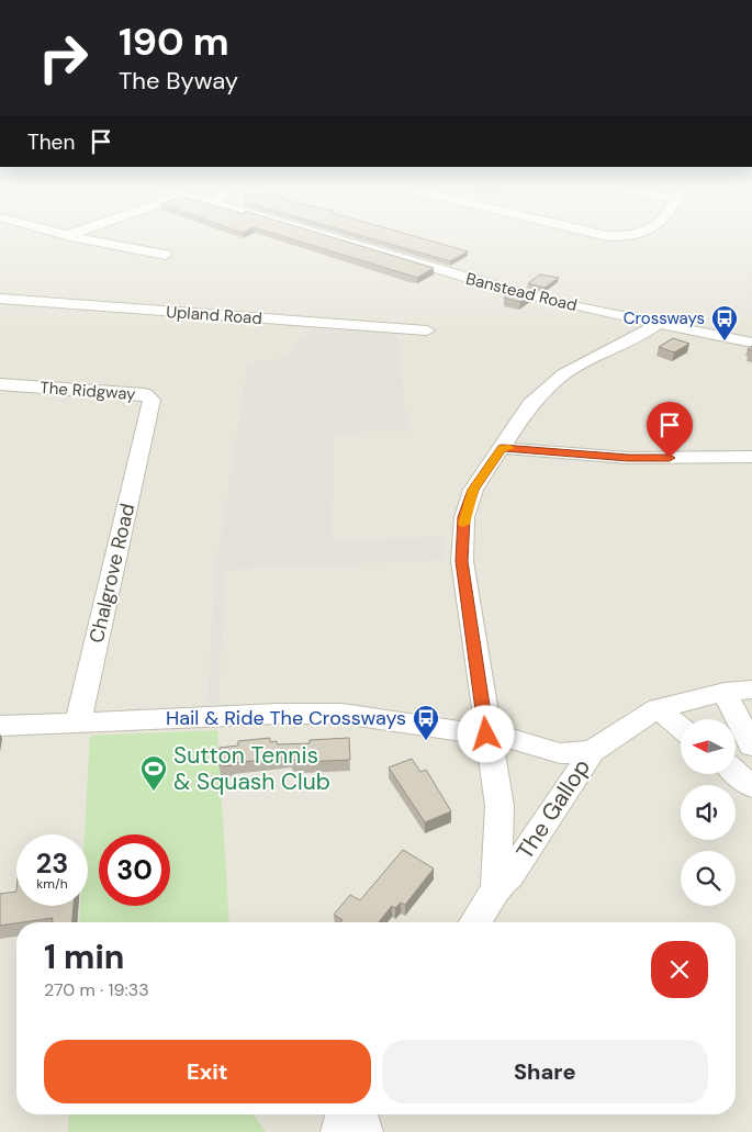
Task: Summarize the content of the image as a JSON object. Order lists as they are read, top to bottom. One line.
{"streets":{"street":["Banstead Road","Upland Road","The Ridgway","Chalgrove Road","The Gallop"]},"crossings":[["The Ridgway","Chalgrove Road"]],"places":{"bus stop":["Crossways","Hail & Ride The Crossways"],"sports":["Sutton Tennis & Squash Club"]},"north":"left","page":{"turn":["190 m","The Byway"],"then":"Then","speed":"23 km/h","limit":"30","heading":["1 min","270 m · 19:33"],"buttons":["Exit","Share"]}}
